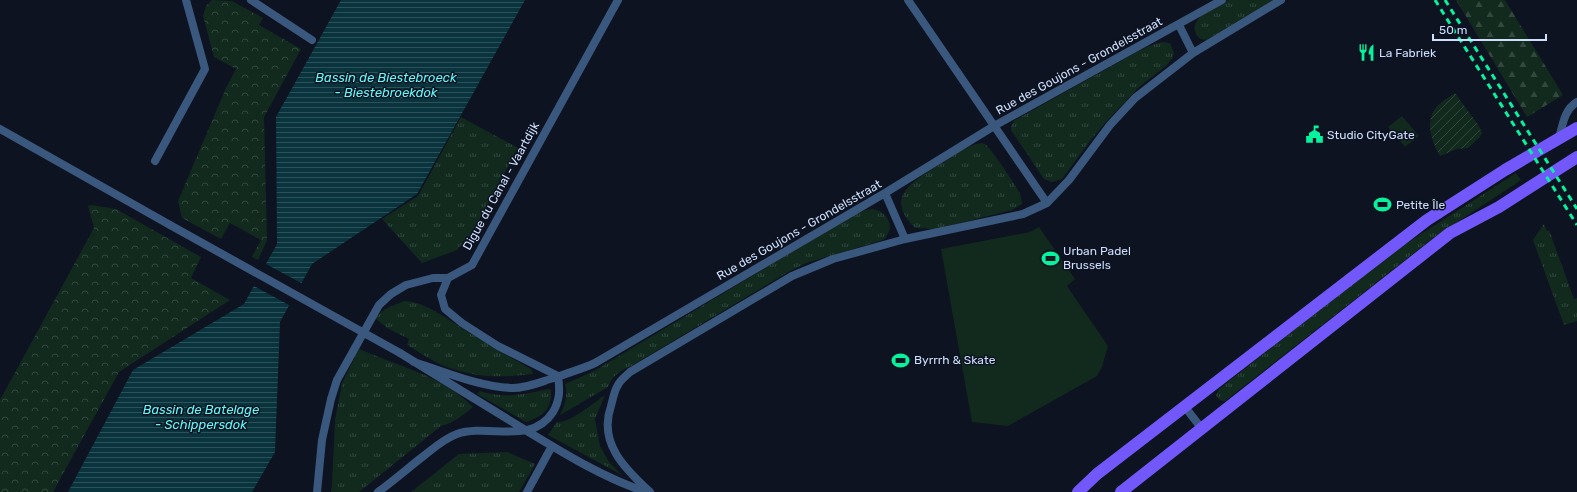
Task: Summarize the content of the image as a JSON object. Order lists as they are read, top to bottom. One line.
{"streets":{"street":["Rue des Goujons - Grondelsstraat","Digue du Canal - Vaartdijk"]},"water":["Bassin de Biestebroeck - Biestebroekdok","Bassin de Batelage - Schippersdok"],"places":{"restaurant":["La Fabriek"],"public building":["Studio CityGate"],"sports":["Petite Île","Urban Padel Brussels","Byrrrh & Skate"]},"scale_bar":"50 m"}
